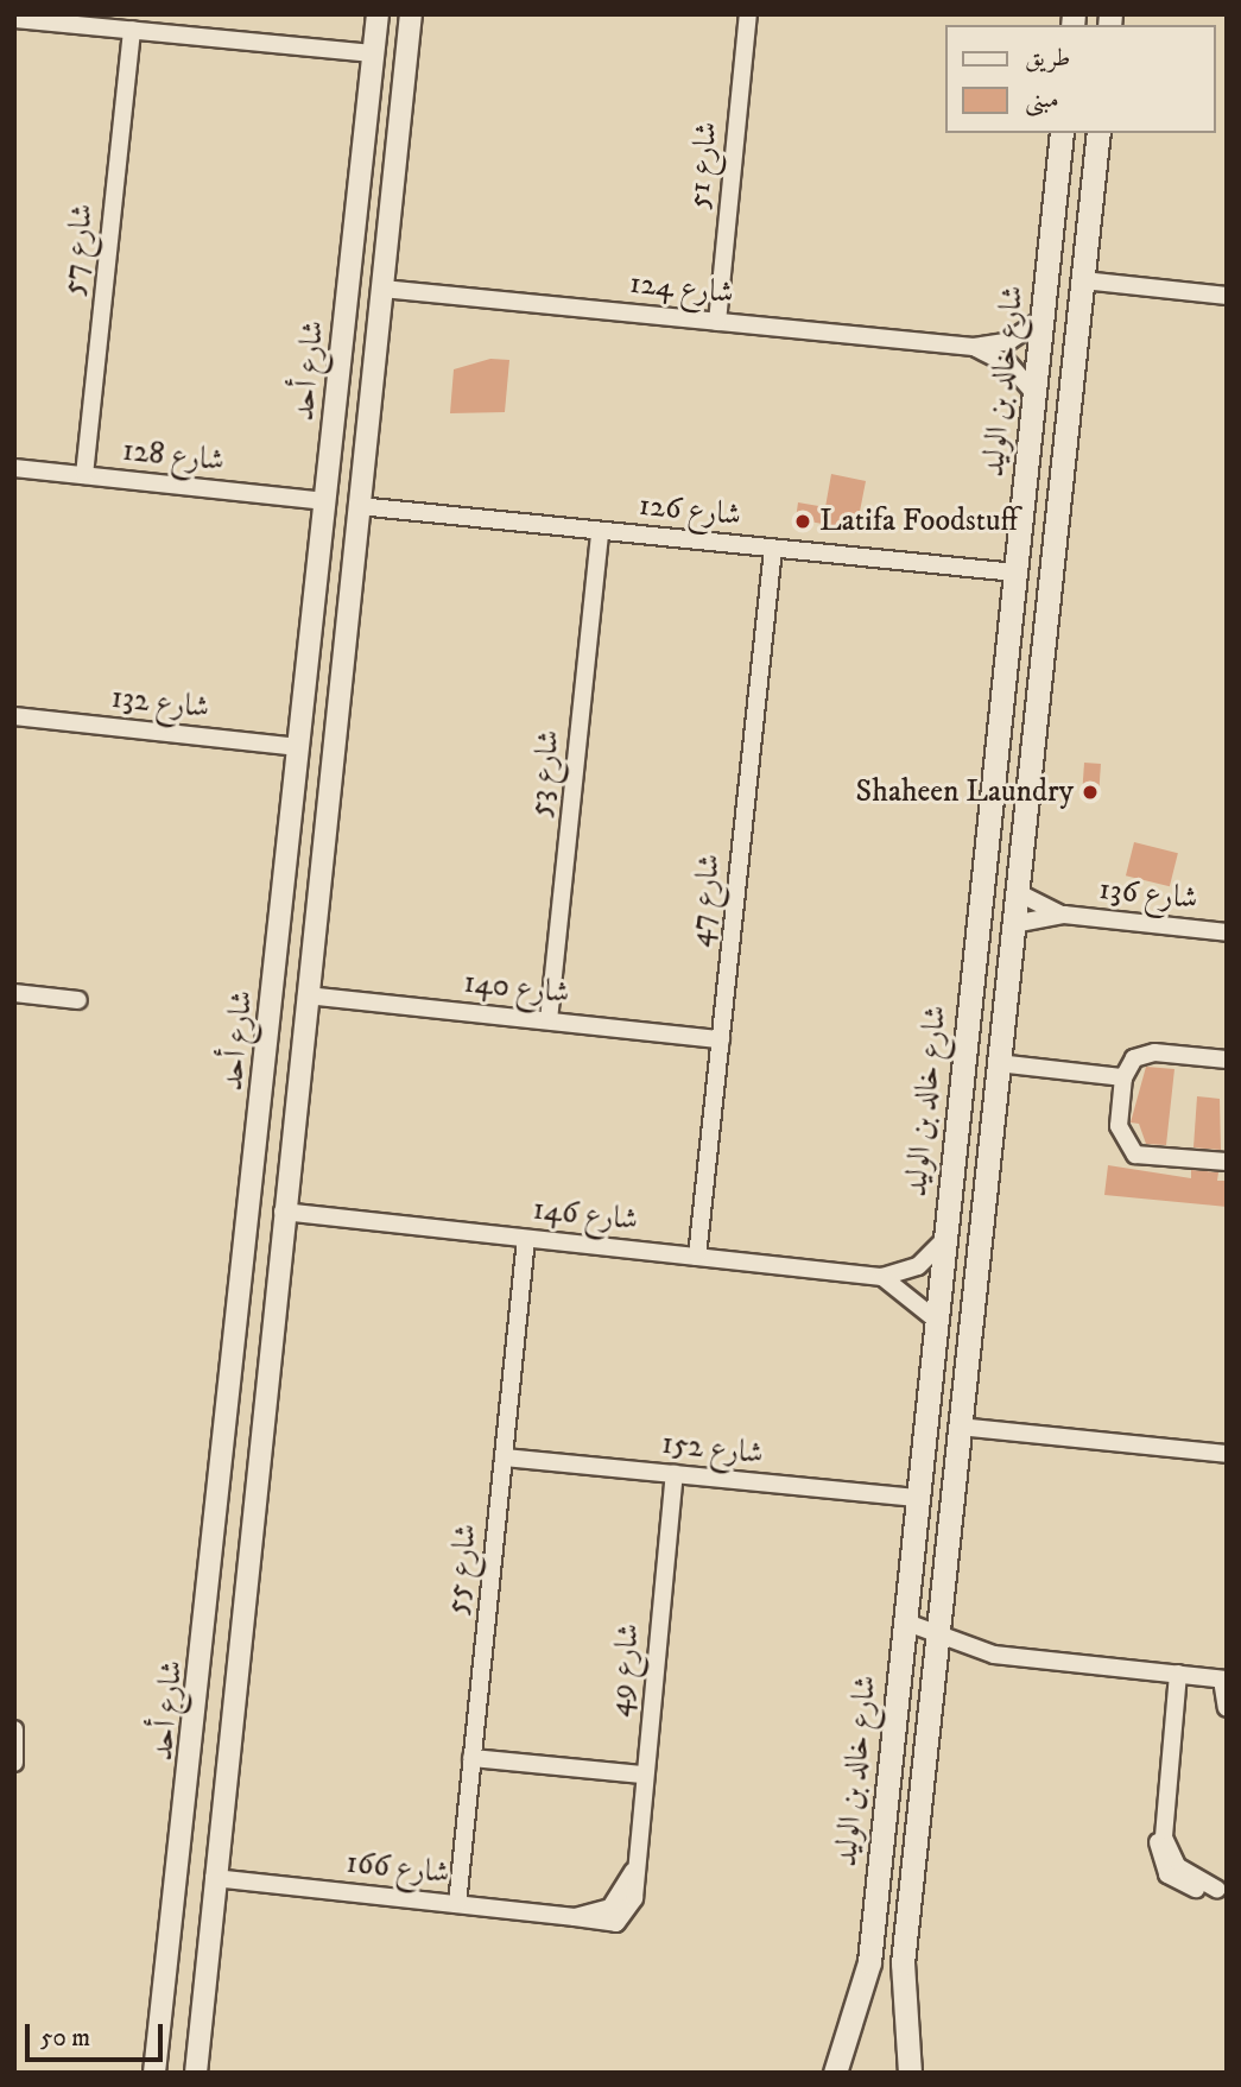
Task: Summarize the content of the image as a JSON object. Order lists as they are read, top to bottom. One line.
{"streets":{"main road":["شارع خالد بن الوليد"],"street":["شارع 51","شارع 57","شارع 124","شارع أحد","شارع 128","شارع 126","شارع 132","شارع 53","شارع 136","شارع 47","شارع 140","شارع 146","شارع 152","شارع 55","شارع 49","شارع 166"]},"crossings":[["شارع 51","شارع 124"],["شارع 57","شارع 128"],["شارع 124","شارع أحد"],["شارع 124","شارع خالد بن الوليد"],["شارع أحد","شارع 128"],["شارع أحد","شارع 126"],["شارع أحد","شارع 132"],["شارع أحد","شارع 140"],["شارع أحد","شارع 146"],["شارع أحد","شارع 166"],["شارع خالد بن الوليد","شارع 126"],["شارع خالد بن الوليد","شارع 146"],["شارع خالد بن الوليد","شارع 152"],["شارع 126","شارع 53"],["شارع 126","شارع 47"],["شارع 53","شارع 140"],["شارع 47","شارع 140"],["شارع 47","شارع 146"],["شارع 146","شارع 55"],["شارع 152","شارع 55"],["شارع 152","شارع 49"],["شارع 55","شارع 166"],["شارع 49","شارع 166"]],"places":["Latifa Foodstuff","Shaheen Laundry"],"legend":["طريق","مبنى"],"scale_bar":"50 m"}
